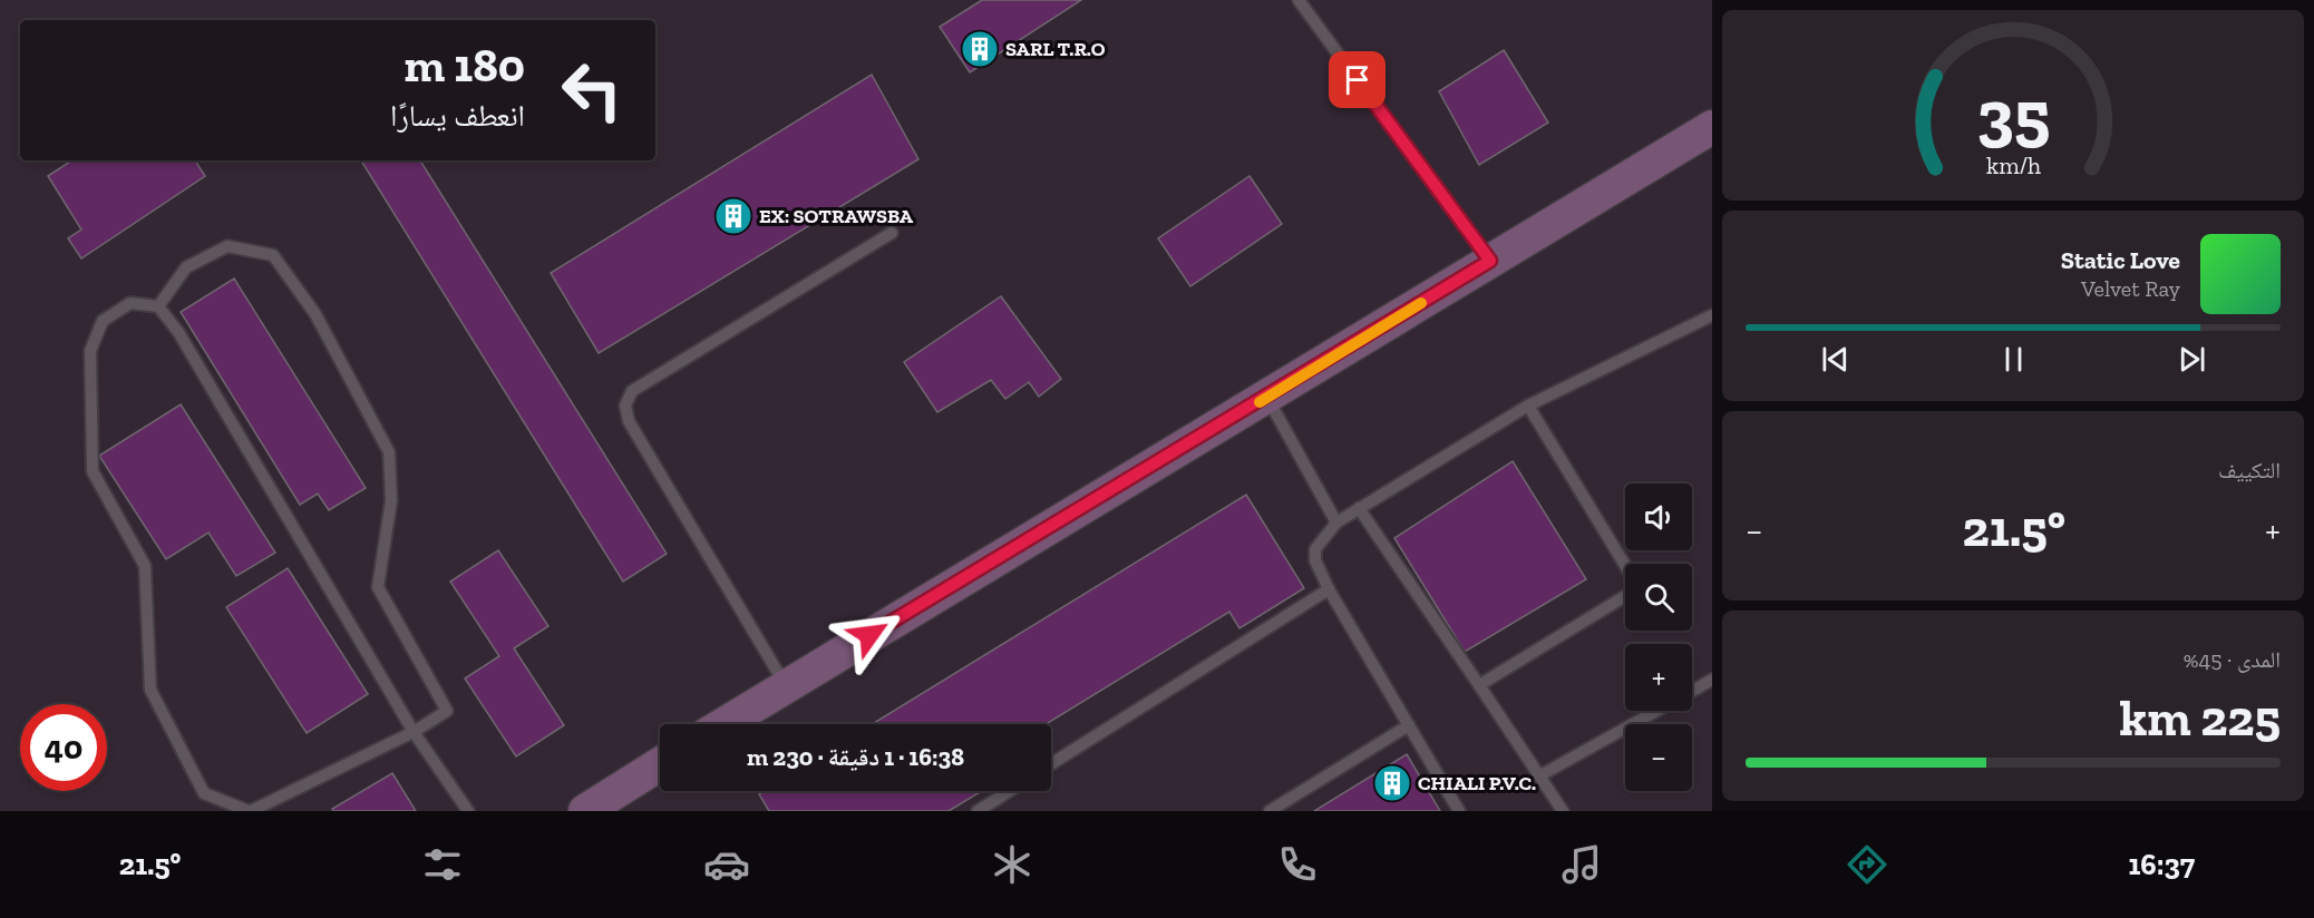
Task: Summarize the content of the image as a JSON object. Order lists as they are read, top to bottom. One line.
{"places":{"building":["SARL T.R.O","EX: SOTRAWSBA","CHIALI P.V.C."]},"page":{"turn":["180 m","انعطف يسارًا"],"song":["Static Love","Velvet Ray"],"tile":["التكييف",["المدى · 45%","225 km"]],"map_buttons":["+","−"],"heat":["−","21.5°","+"],"limit":"40","trip":"16:38 · 1 دقيقة · 230 m","tabs":["16:37","21.5°"],"gauge":["35","km/h"]}}
